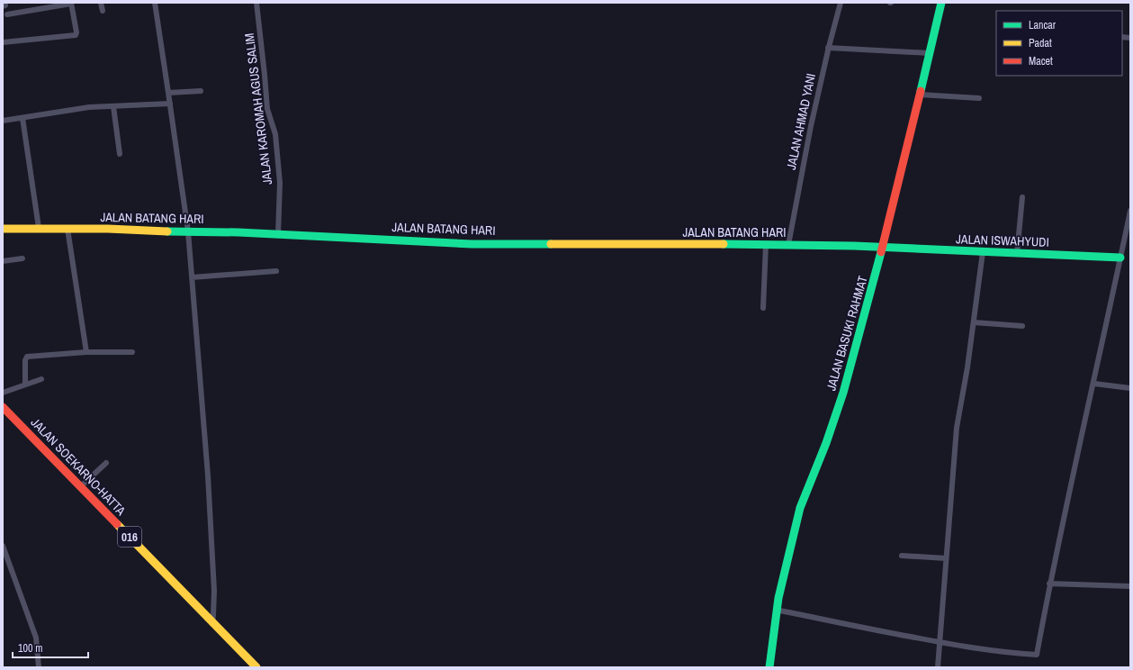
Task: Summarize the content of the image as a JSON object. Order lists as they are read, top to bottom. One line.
{"streets":{"street":["JALAN KAROMAH AGUS SALIM","JALAN AHMAD YANI","JALAN BATANG HARI","JALAN ISWAHYUDI","JALAN BASUKI RAHMAT","JALAN SOEKARNO-HATTA","016"]},"crossings":[["JALAN KAROMAH AGUS SALIM","JALAN BATANG HARI"],["JALAN AHMAD YANI","JALAN BATANG HARI"],["JALAN BATANG HARI","JALAN ISWAHYUDI"],["JALAN BATANG HARI","JALAN BASUKI RAHMAT"],["JALAN ISWAHYUDI","JALAN BASUKI RAHMAT"]],"legend":["Lancar","Padat","Macet"],"scale_bar":"100 m"}
